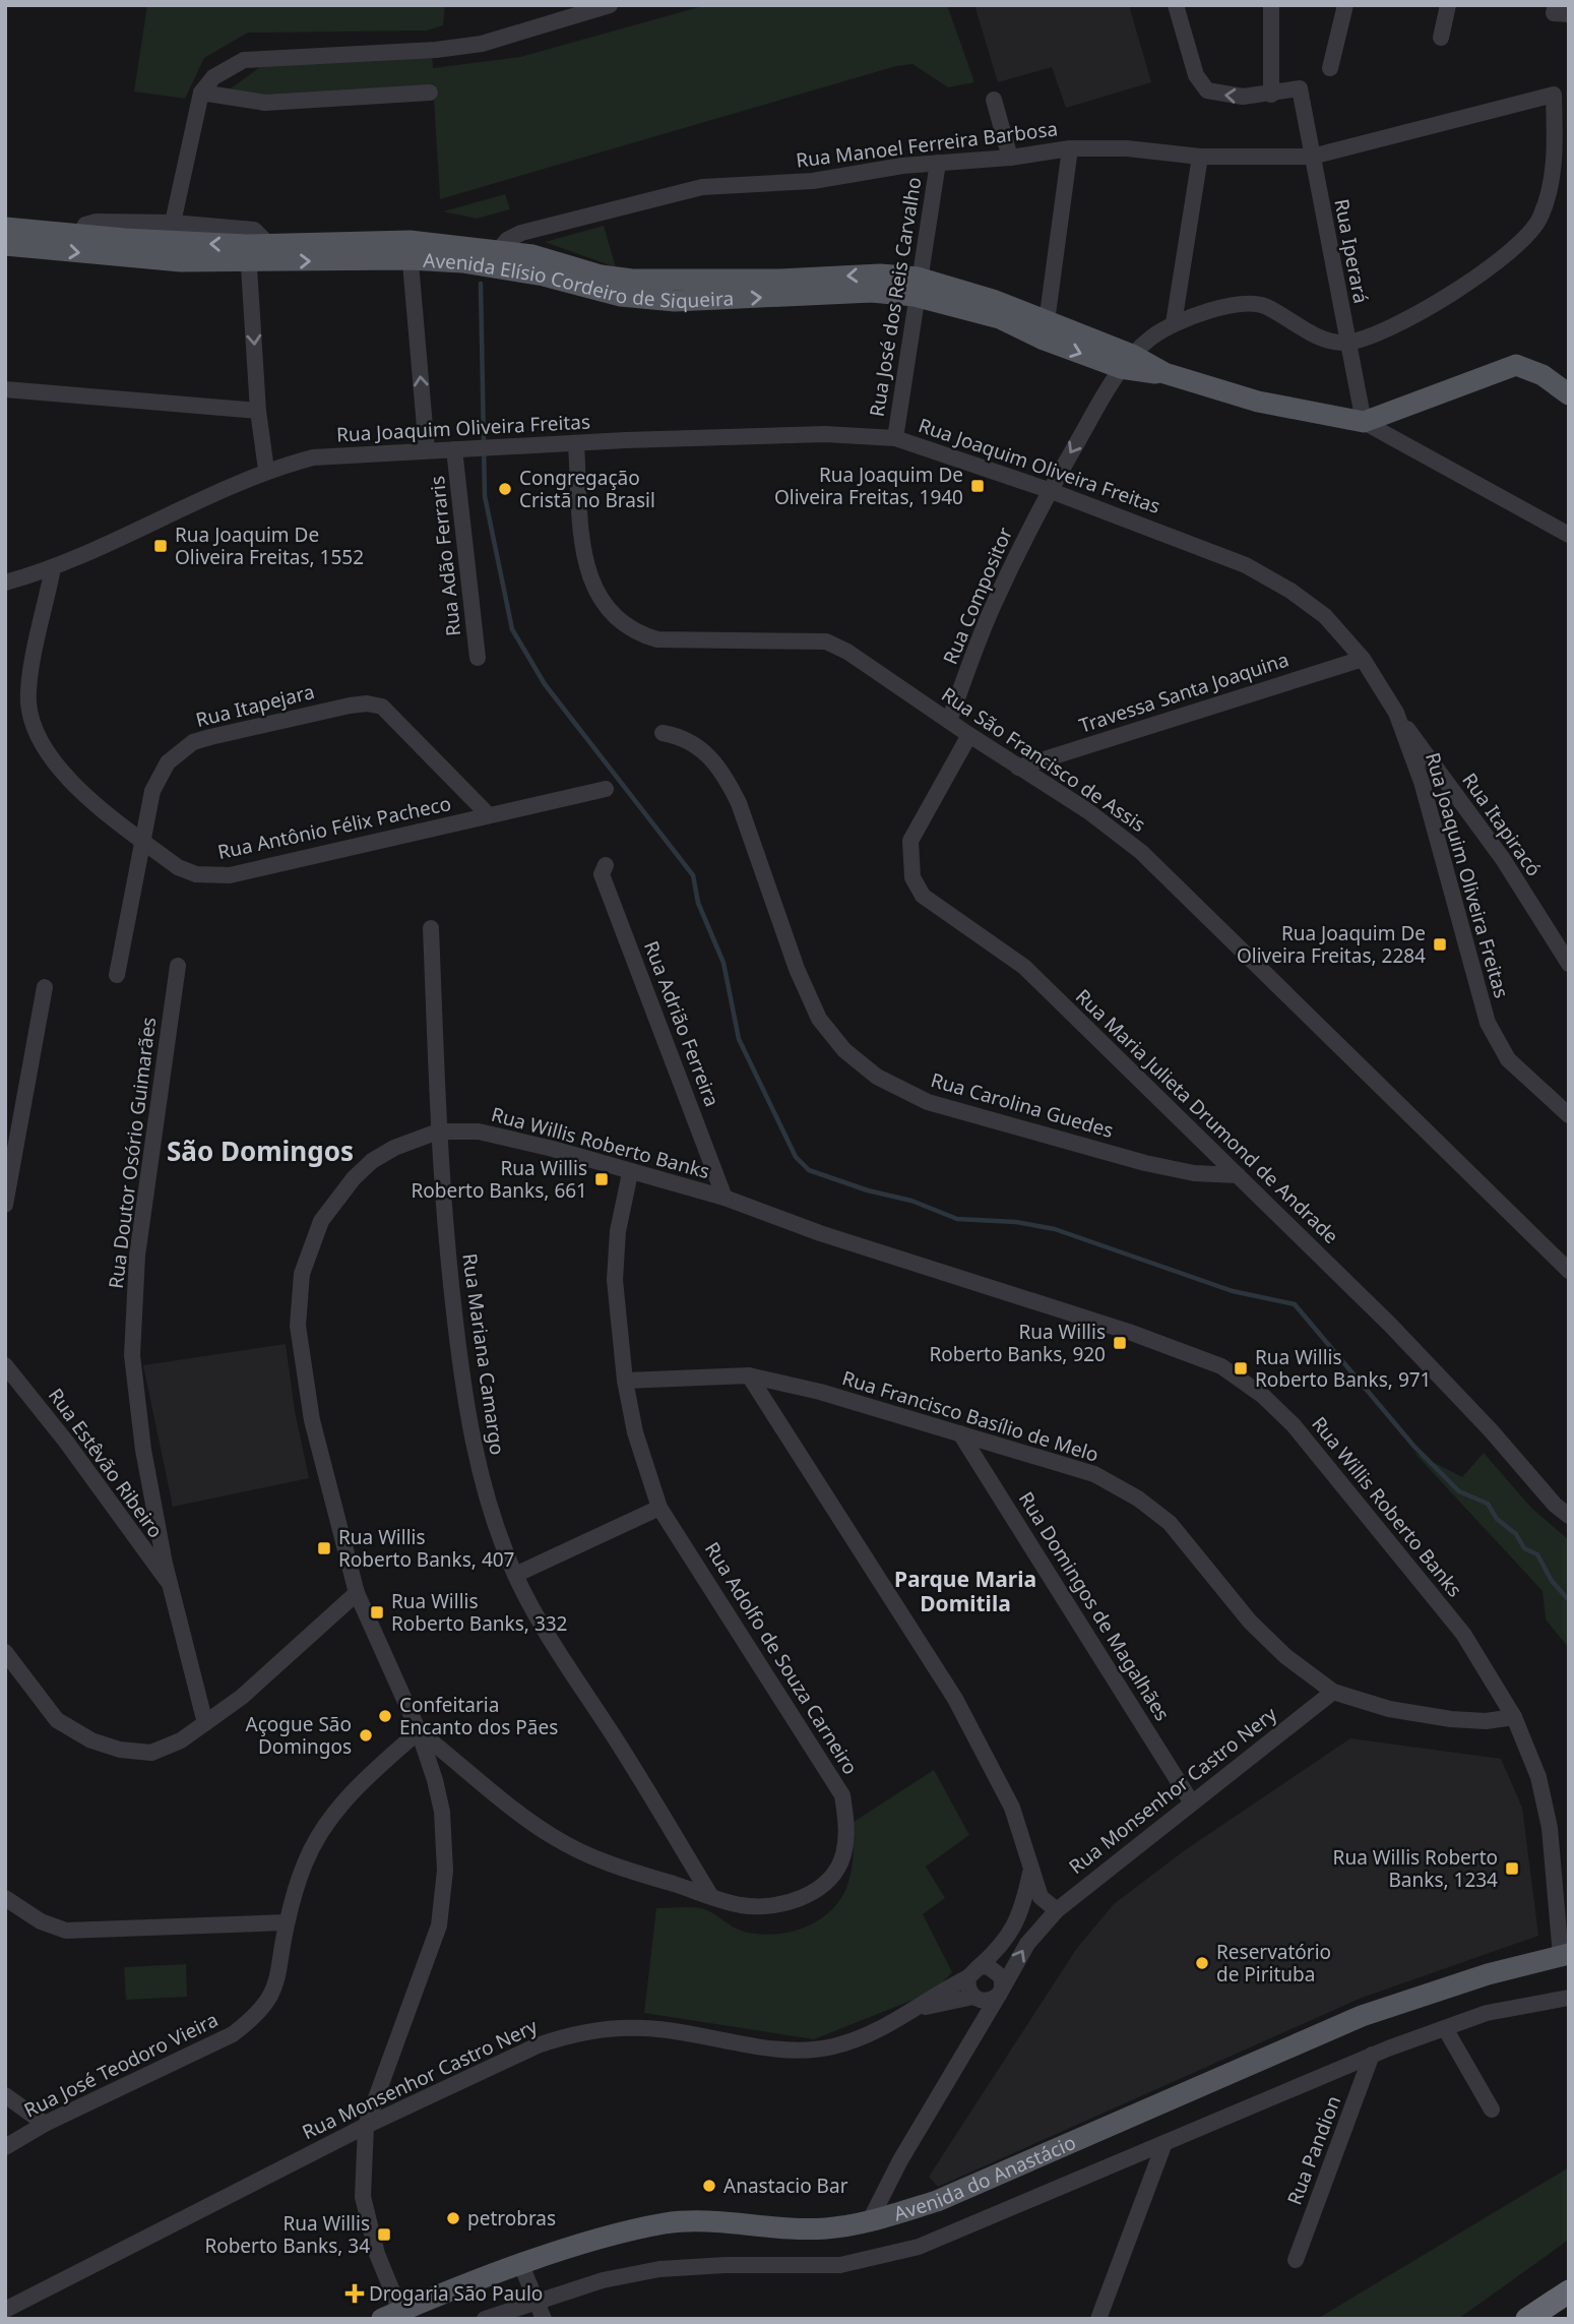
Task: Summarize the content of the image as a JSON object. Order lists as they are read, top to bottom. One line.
{"streets":{"main road":["Avenida Elísio Cordeiro de Siqueira","Avenida do Anastácio"],"street":["Rua Manoel Ferreira Barbosa","Rua Iperará","Rua José dos Reis Carvalho","Rua Joaquim Oliveira Freitas","Rua Adão Ferraris","Rua Compositor","Travessa Santa Joaquina","Rua Itapejara","Rua São Francisco de Assis","Rua Itapiracó","Rua Antônio Félix Pacheco","Rua Adrião Ferreira","Rua Carolina Guedes","Rua Maria Julieta Drumond de Andrade","Rua Willis Roberto Banks","Rua Doutor Osório Guimarães","Rua Mariana Camargo","Rua Francisco Basílio de Melo","Rua Estêvão Ribeiro","Rua Domingos de Magalhães","Rua Adolfo de Souza Carneiro","Rua Monsenhor Castro Nery","Rua José Teodoro Vieira","Rua Pandion"]},"crossings":[["Rua Manoel Ferreira Barbosa","Rua Iperará"],["Rua Manoel Ferreira Barbosa","Avenida Elísio Cordeiro de Siqueira"],["Rua Manoel Ferreira Barbosa","Rua José dos Reis Carvalho"],["Rua Iperará","Avenida Elísio Cordeiro de Siqueira"],["Avenida Elísio Cordeiro de Siqueira","Rua José dos Reis Carvalho"],["Avenida Elísio Cordeiro de Siqueira","Rua Compositor"],["Rua José dos Reis Carvalho","Rua Joaquim Oliveira Freitas"],["Rua Joaquim Oliveira Freitas","Rua Adão Ferraris"],["Rua Joaquim Oliveira Freitas","Rua Compositor"],["Rua Joaquim Oliveira Freitas","Travessa Santa Joaquina"],["Rua Joaquim Oliveira Freitas","Rua São Francisco de Assis"],["Rua Joaquim Oliveira Freitas","Rua Itapiracó"],["Rua Joaquim Oliveira Freitas","Rua Antônio Félix Pacheco"],["Rua Compositor","Rua São Francisco de Assis"],["Travessa Santa Joaquina","Rua São Francisco de Assis"],["Rua Itapejara","Rua Antônio Félix Pacheco"],["Rua São Francisco de Assis","Rua Maria Julieta Drumond de Andrade"],["Rua Adrião Ferreira","Rua Willis Roberto Banks"],["Rua Carolina Guedes","Rua Maria Julieta Drumond de Andrade"],["Rua Willis Roberto Banks","Rua Mariana Camargo"],["Rua Willis Roberto Banks","Rua Francisco Basílio de Melo"],["Rua Willis Roberto Banks","Rua Adolfo de Souza Carneiro"],["Rua Willis Roberto Banks","Rua Monsenhor Castro Nery"],["Rua Willis Roberto Banks","Rua José Teodoro Vieira"],["Rua Willis Roberto Banks","Avenida do Anastácio"],["Rua Doutor Osório Guimarães","Rua Estêvão Ribeiro"],["Rua Mariana Camargo","Rua Adolfo de Souza Carneiro"],["Rua Francisco Basílio de Melo","Rua Domingos de Magalhães"],["Rua Francisco Basílio de Melo","Rua Adolfo de Souza Carneiro"],["Rua Francisco Basílio de Melo","Rua Monsenhor Castro Nery"],["Rua Domingos de Magalhães","Rua Monsenhor Castro Nery"],["Rua Adolfo de Souza Carneiro","Rua José Teodoro Vieira"],["Rua Monsenhor Castro Nery","Avenida do Anastácio"],["Rua Pandion","Avenida do Anastácio"]],"one_way":["Rua Compositor"],"districts":["São Domingos","Parque Maria Domitila"],"places":{"transit":["Rua Joaquim De Oliveira Freitas, 1940","Rua Joaquim De Oliveira Freitas, 1552","Rua Joaquim De Oliveira Freitas, 2284","Rua Willis Roberto Banks, 661","Rua Willis Roberto Banks, 920","Rua Willis Roberto Banks, 971","Rua Willis Roberto Banks, 407","Rua Willis Roberto Banks, 332","Rua Willis Roberto Banks, 1234","Rua Willis Roberto Banks, 34"],"other":["Congregação Cristã no Brasil","Confeitaria Encanto dos Pães","Açogue São Domingos","Reservatório de Pirituba","Anastacio Bar","petrobras"],"health":["Drogaria São Paulo"]}}
